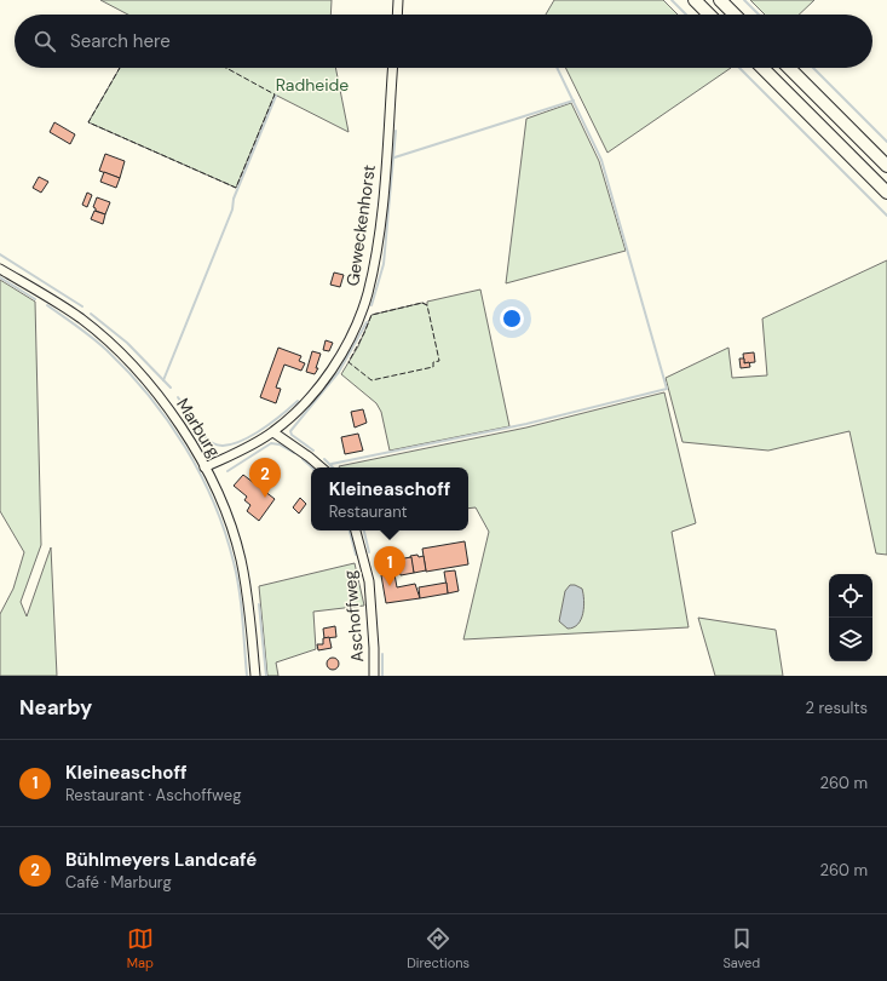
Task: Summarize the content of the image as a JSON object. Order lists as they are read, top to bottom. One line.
{"streets":{"street":["Geweckenhorst","Marburg","Aschoffweg"]},"crossings":[["Geweckenhorst","Marburg"]],"parks":["Radheide"],"page":{"search":"Search here","pins":["2","1"],"popup":["Kleineaschoff","Restaurant"],"heading":["Nearby","2 results"],"list":[{"mark":"1","name":"Kleineaschoff","note":"Restaurant · Aschoffweg","value":"260 m"},{"mark":"2","name":"Bühlmeyers Landcafé","note":"Café · Marburg","value":"260 m"}],"nav":["Map","Directions","Saved"]}}
